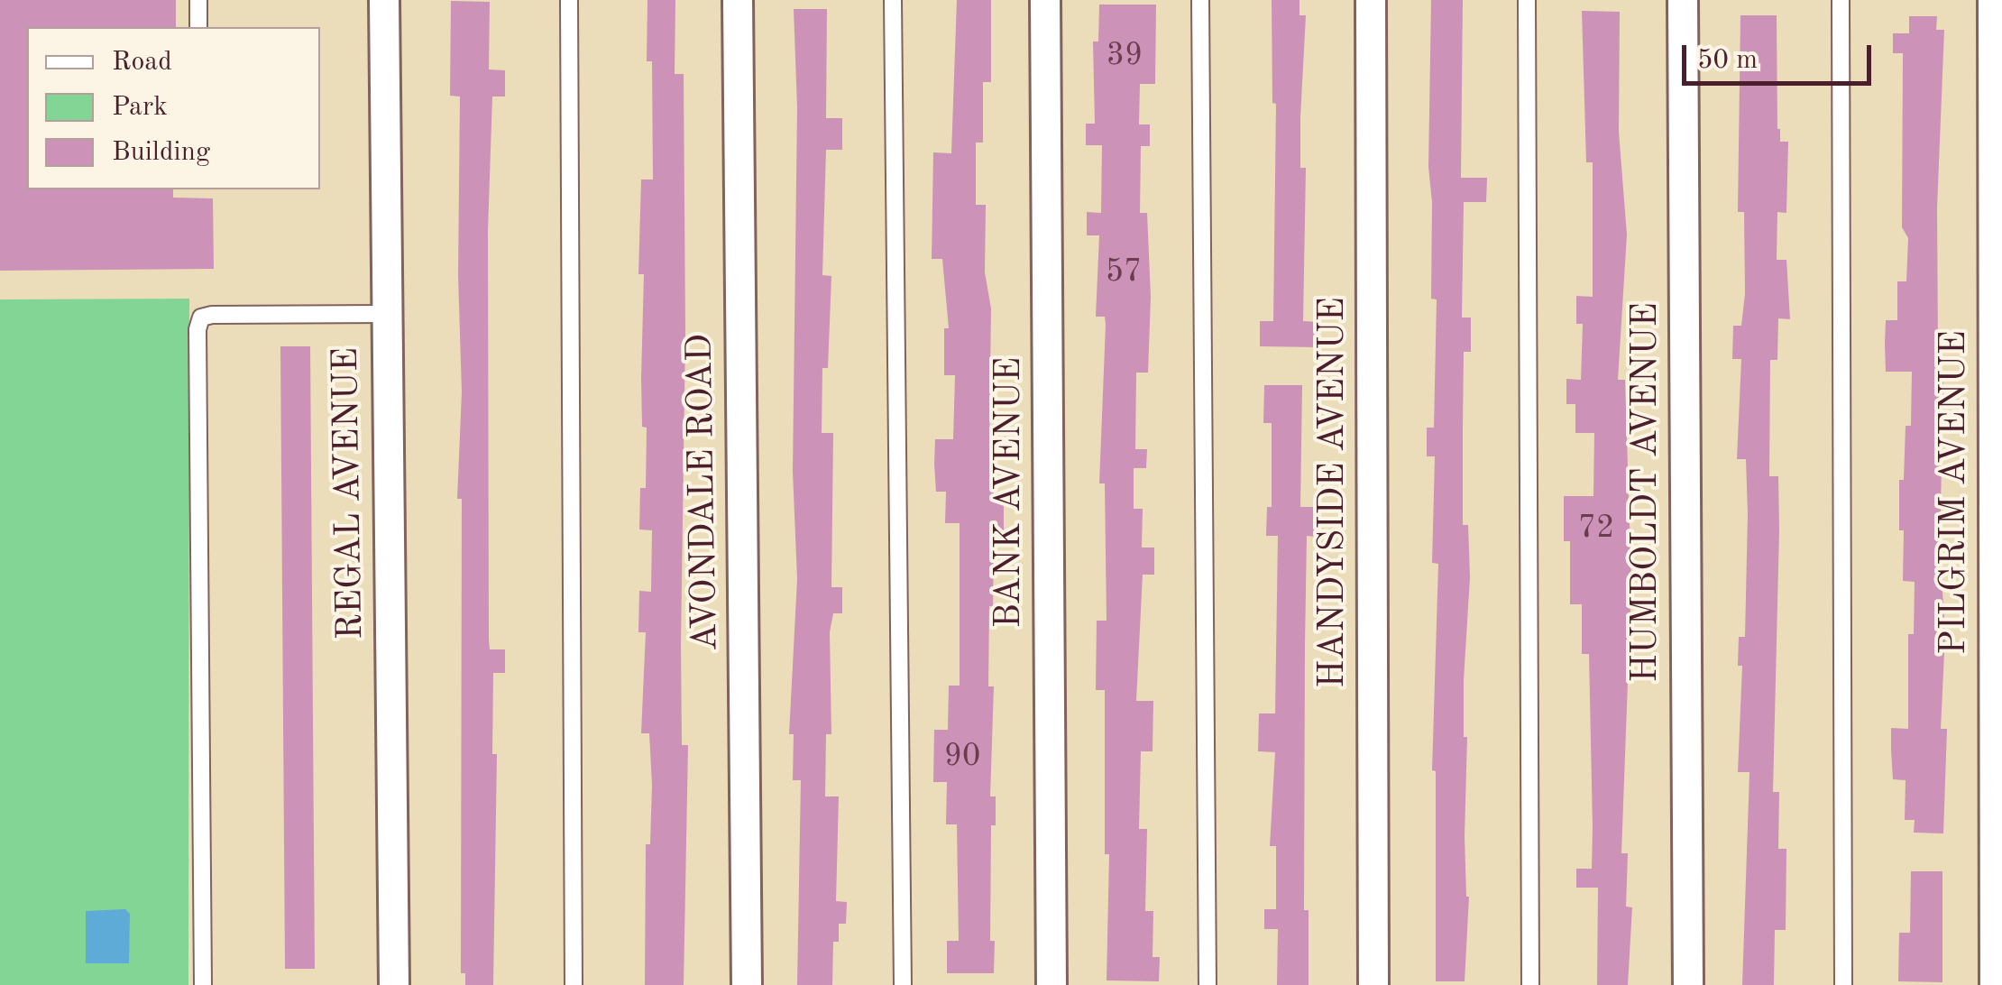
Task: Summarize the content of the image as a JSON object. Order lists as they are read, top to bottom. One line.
{"streets":{"street":["AVONDALE ROAD","BANK AVENUE","HANDYSIDE AVENUE","HUMBOLDT AVENUE","PILGRIM AVENUE","REGAL AVENUE"]},"house_numbers":["39","57","72","90"],"legend":["Road","Park","Building"],"scale_bar":"50 m"}
